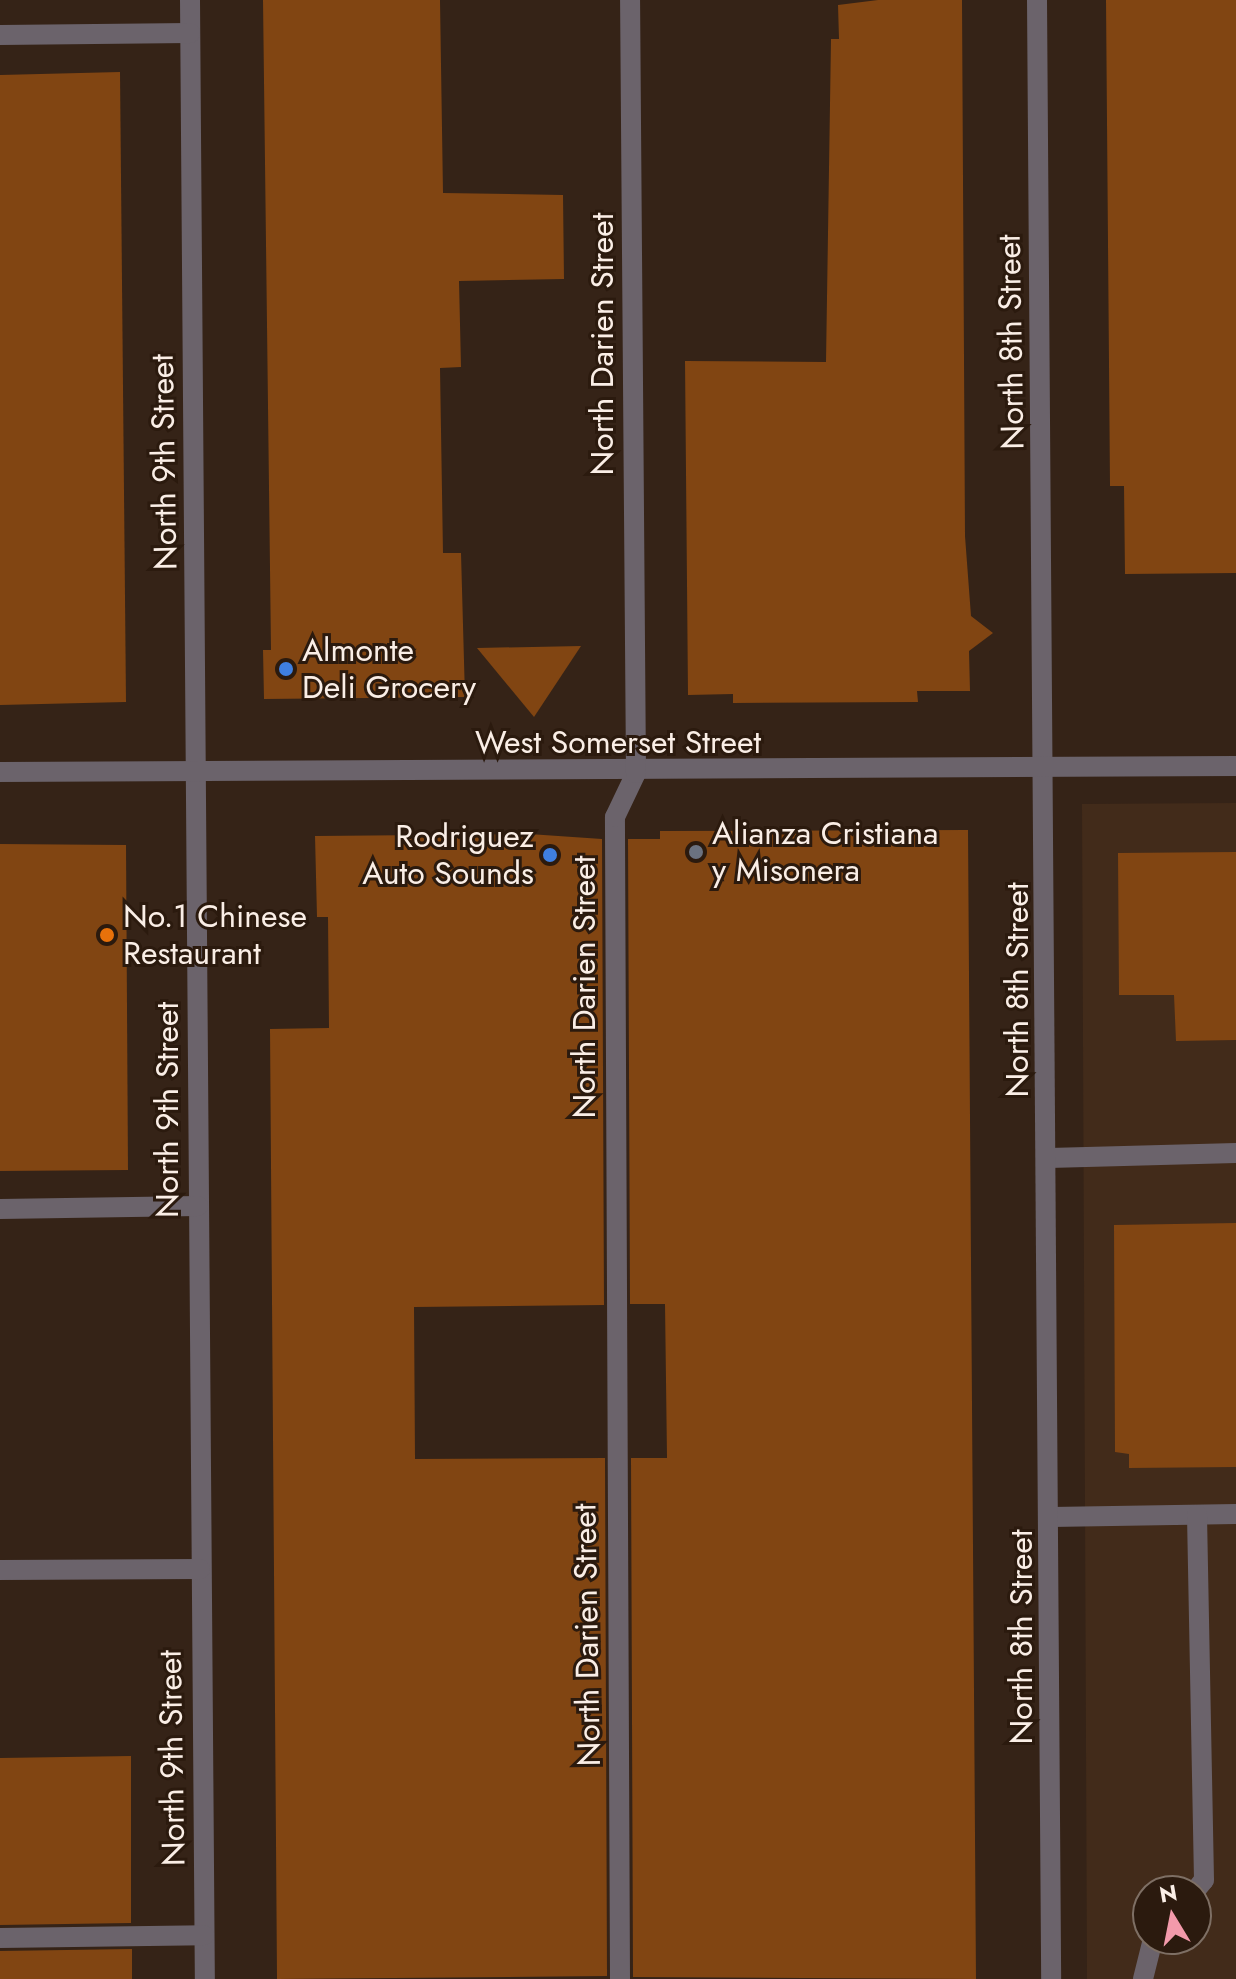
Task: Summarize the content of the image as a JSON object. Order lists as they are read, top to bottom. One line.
{"streets":{"street":["North 8th Street","North Darien Street","North 9th Street","West Somerset Street"]},"crossings":[["North 8th Street","West Somerset Street"],["North Darien Street","West Somerset Street"],["North 9th Street","West Somerset Street"]],"places":["Almonte Deli Grocery","Alianza Cristiana y Misonera","Rodriguez Auto Sounds","No.1 Chinese Restaurant"],"north":"top"}
